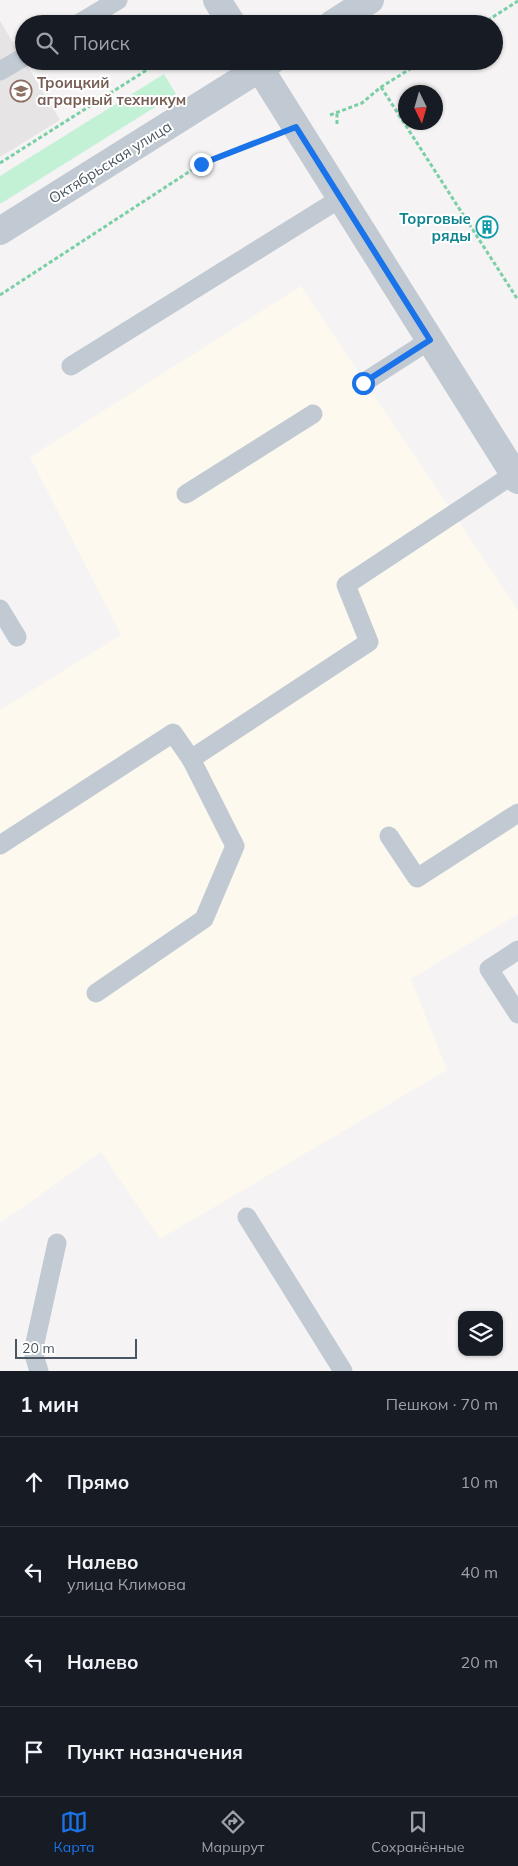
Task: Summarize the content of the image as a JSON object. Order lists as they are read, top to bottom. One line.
{"streets":{"street":["Октябрьская улица"]},"places":{"school or university":["Троицкий аграрный техникум"],"building":["Торговые ряды"]},"scale_bar":"20 m","north":"bottom","page":{"search":"Поиск","scale":"20 m","heading":["1 мин","Пешком · 70 m"],"list":[["Прямо","10 m"],["Налево","улица Климова","40 m"],["Налево","20 m"],"Пункт назначения"],"nav":["Карта","Маршрут","Сохранённые"]}}
